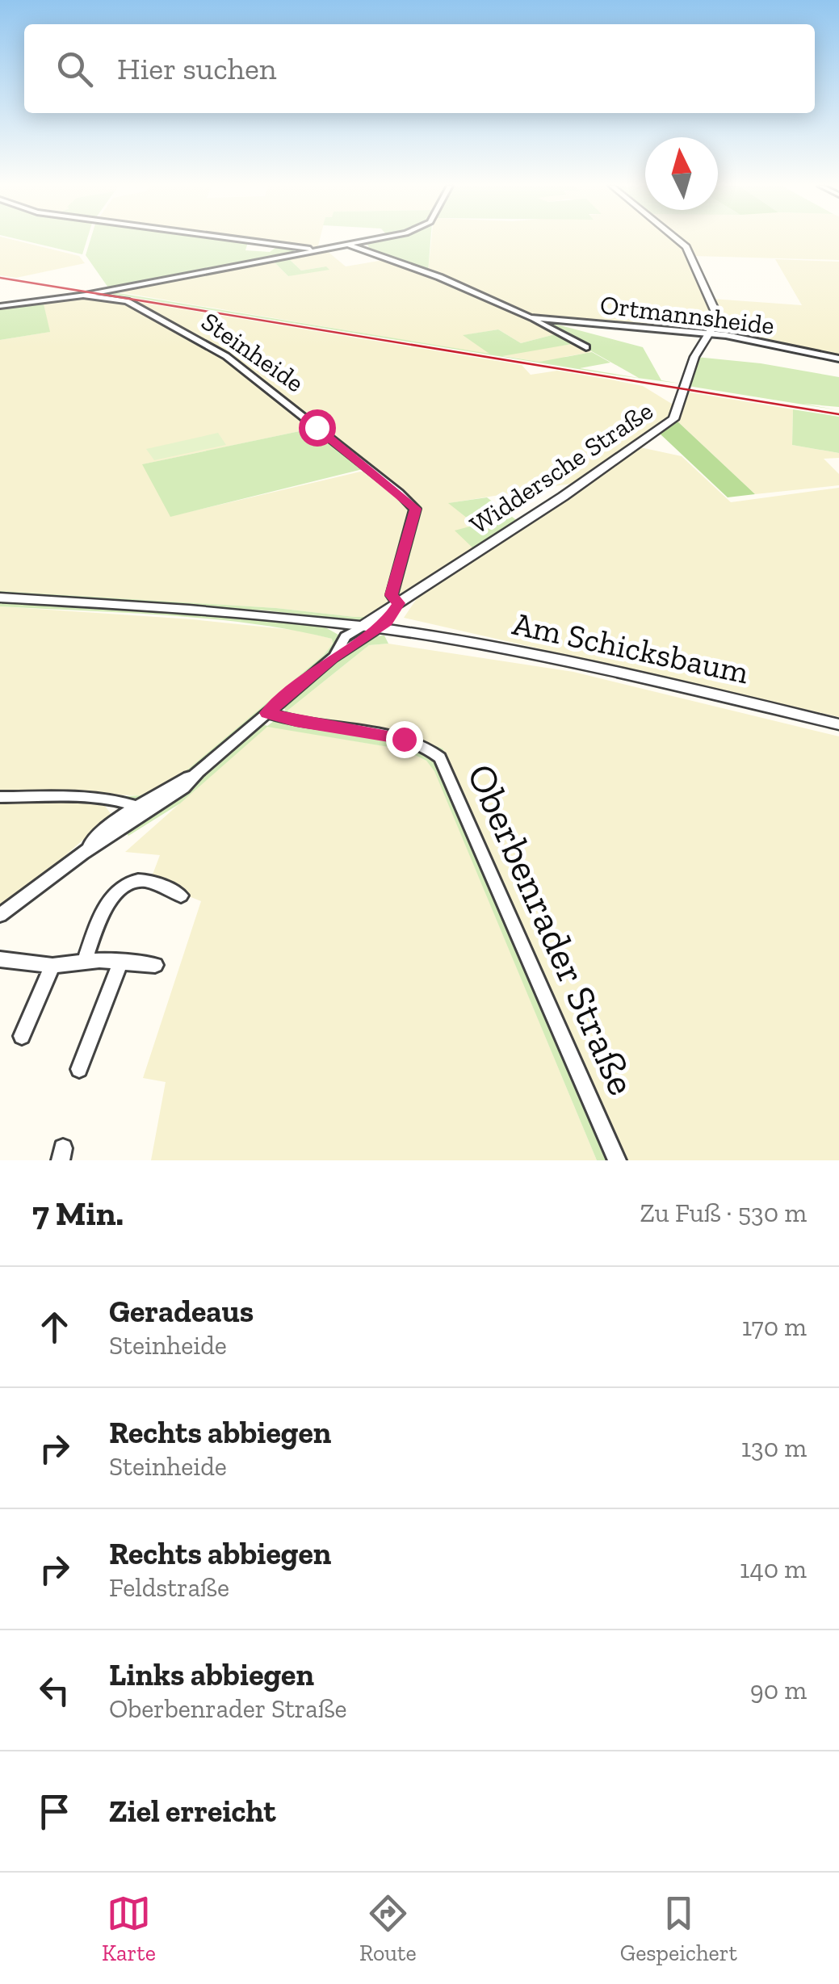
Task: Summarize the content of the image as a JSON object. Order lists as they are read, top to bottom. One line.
{"streets":{"street":["Ortmannsheide","Steinheide","Widdersche Straße","Am Schicksbaum","Oberbenrader Straße"]},"crossings":[["Ortmannsheide","Widdersche Straße"],["Steinheide","Widdersche Straße"],["Widdersche Straße","Am Schicksbaum"]],"north":"top","page":{"search":"Hier suchen","heading":["7 Min.","Zu Fuß · 530 m"],"list":[["Geradeaus","Steinheide","170 m"],["Rechts abbiegen","Steinheide","130 m"],["Rechts abbiegen","Feldstraße","140 m"],["Links abbiegen","Oberbenrader Straße","90 m"],"Ziel erreicht"],"nav":["Karte","Route","Gespeichert"]}}
